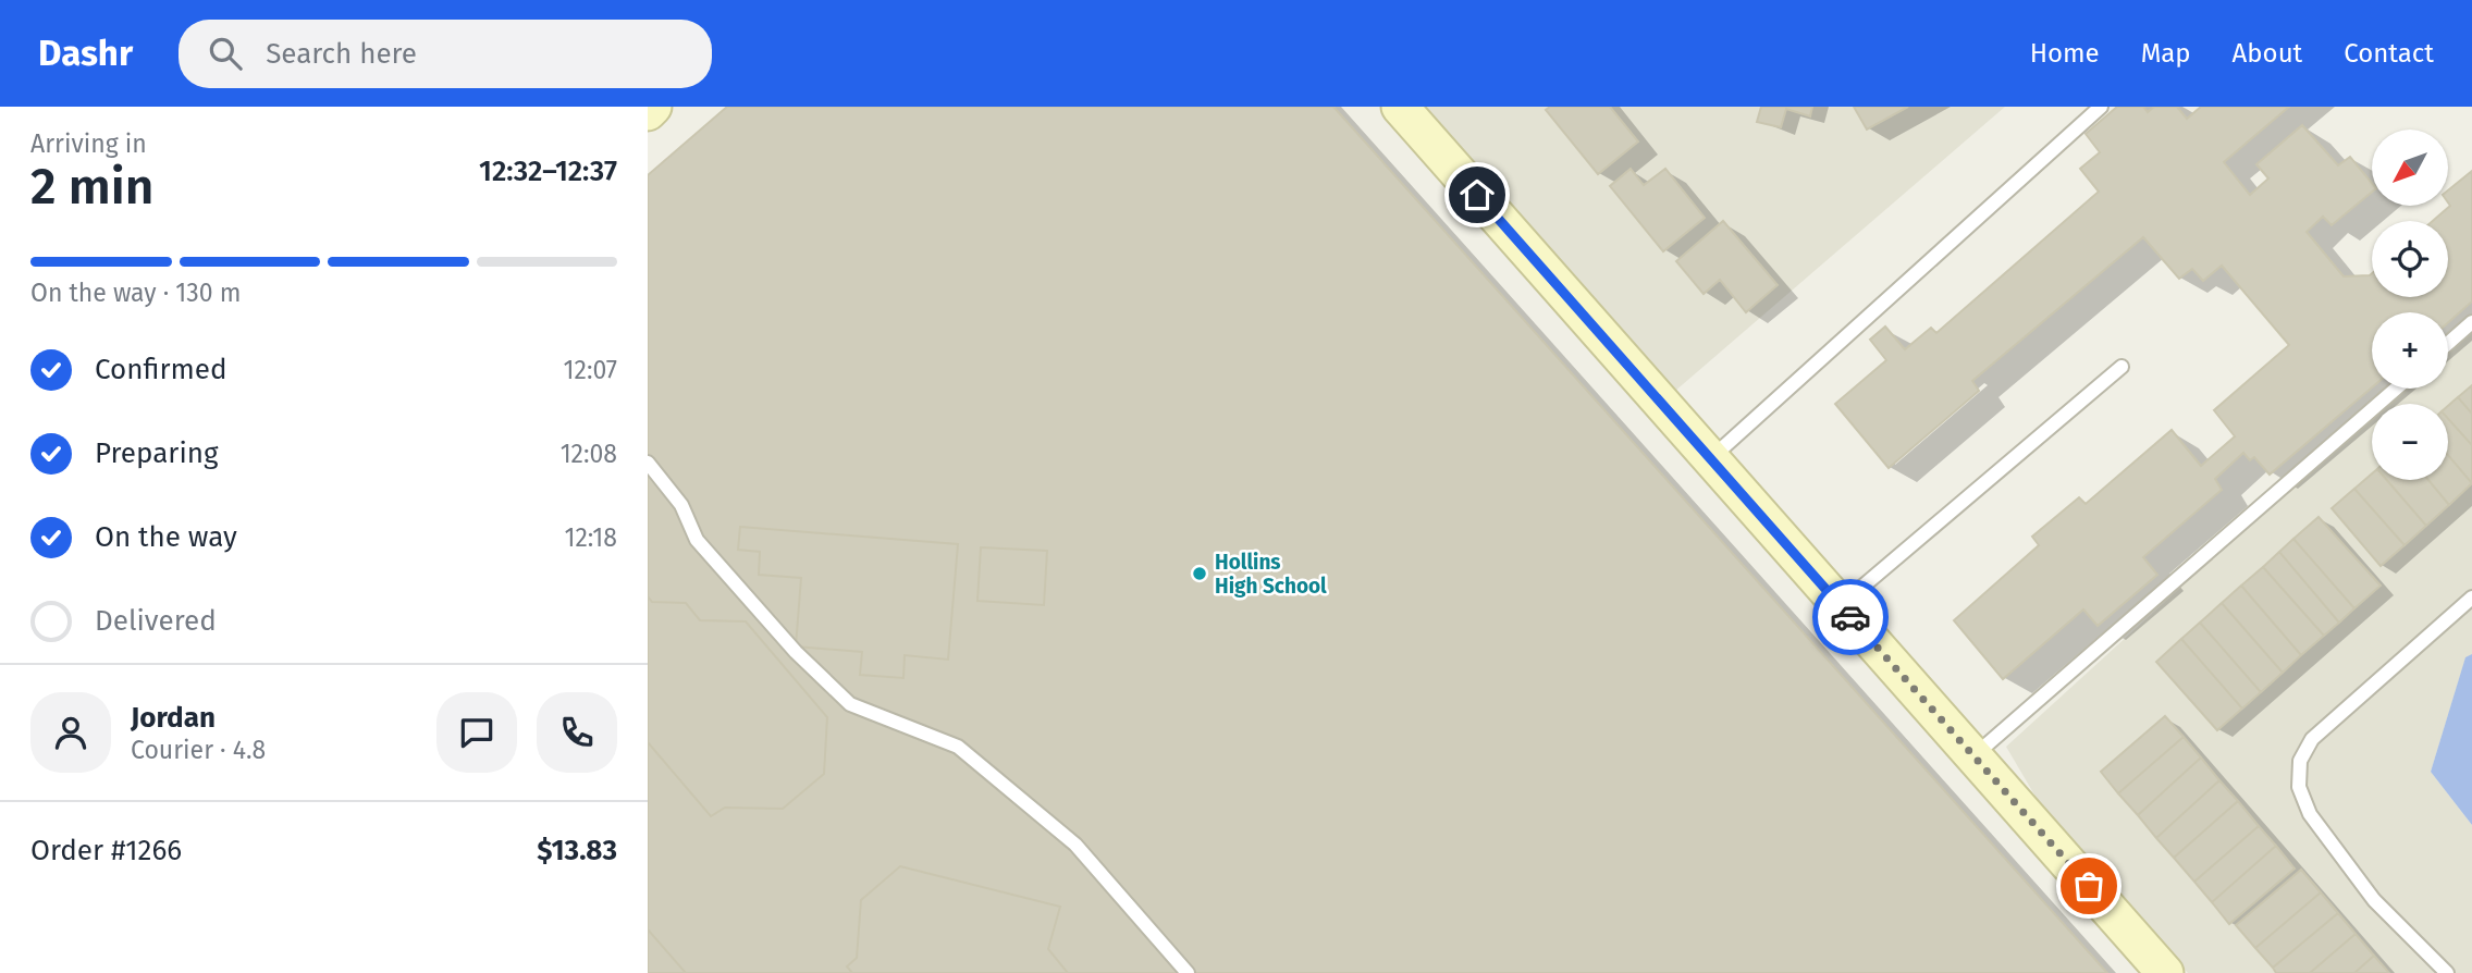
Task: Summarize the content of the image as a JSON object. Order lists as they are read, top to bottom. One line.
{"places":["Hollins High School"],"north":"bottom left","page":{"header":"Dashr","search":"Search here","nav":["Home","Map","About","Contact"],"heading":["2 min","Arriving in","12:32–12:37"],"panel":["Jordan","Courier · 4.8","Order #1266","$13.83"],"map_buttons":["+","−"],"bar":"On the way · 130 m","list":[["Confirmed","12:07"],["Preparing","12:08"],["On the way","12:18"],"Delivered"]}}
